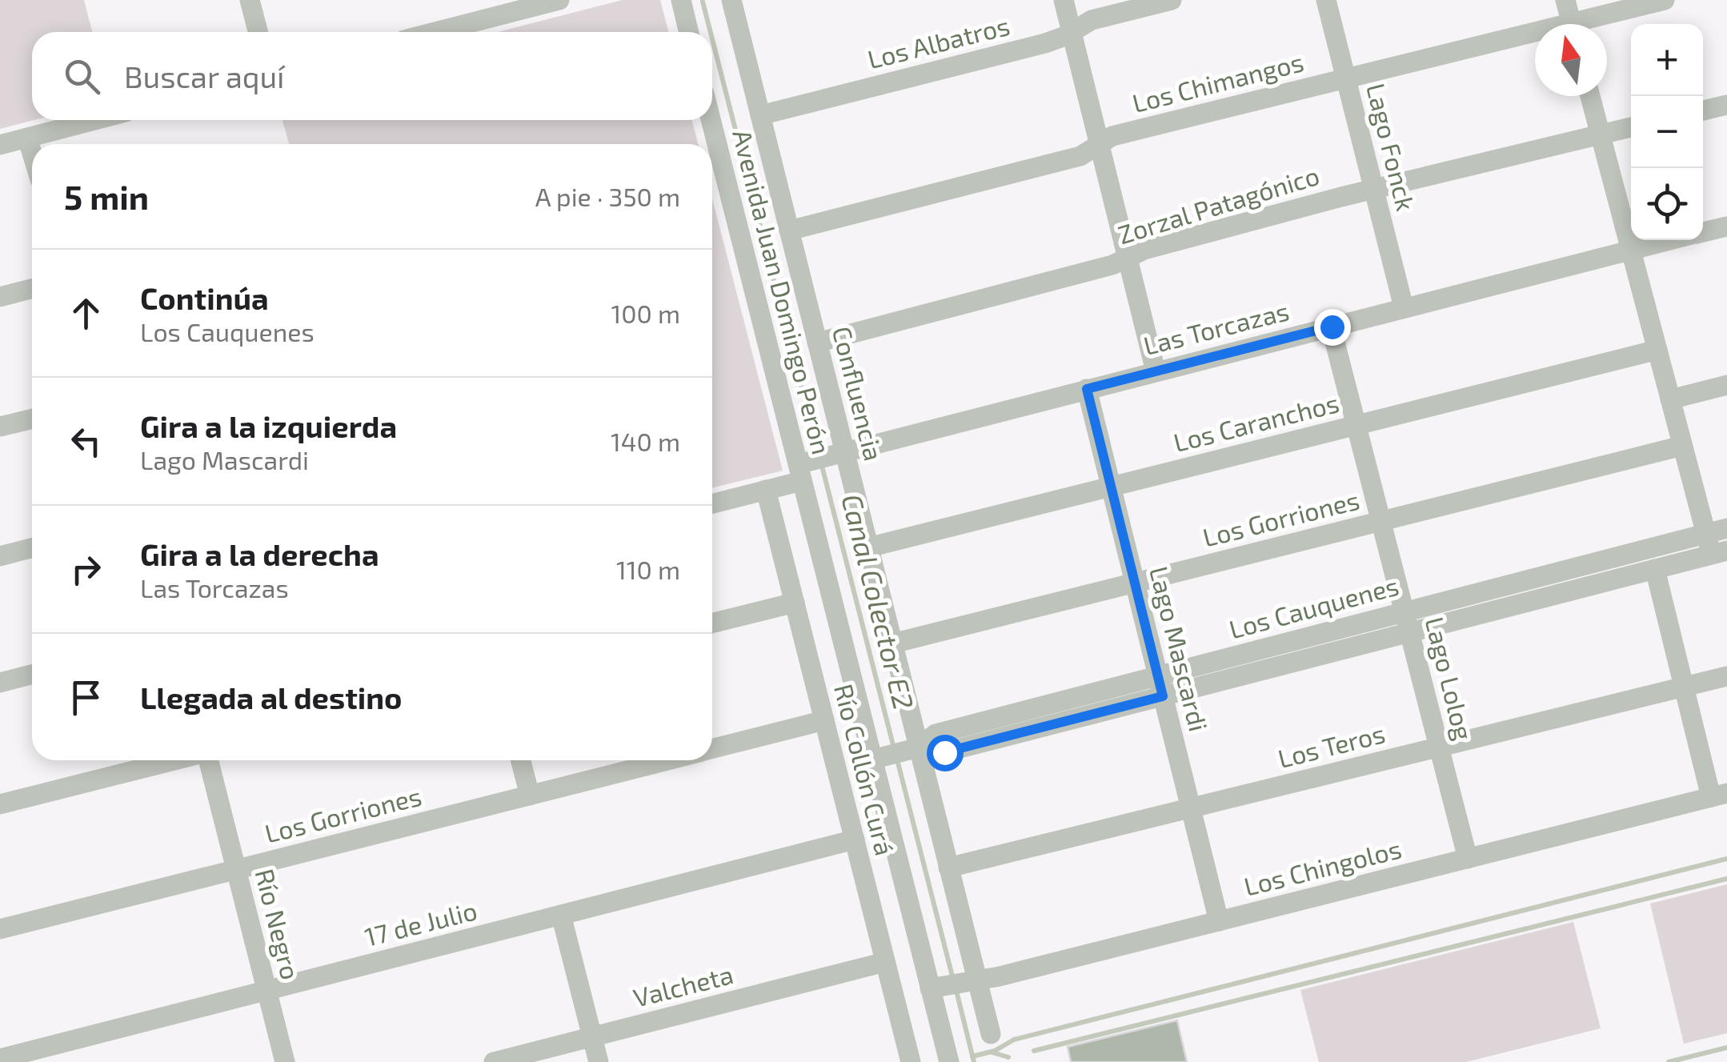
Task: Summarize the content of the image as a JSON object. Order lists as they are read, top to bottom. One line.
{"streets":{"street":["Los Albatros","Los Chimangos","Lago Fonck","Zorzal Patagónico","Avenida Juan Domingo Perón","Las Torcazas","Confluencia","Los Caranchos","Los Gorriones","Los Cauquenes","Lago Mascardi","Lago Lolog","Los Teros","Río Collón Curá","Los Chingolos","Río Negro","17 de Julio","Valcheta"]},"crossings":[["Los Albatros","Confluencia"],["Los Chimangos","Lago Fonck"],["Los Chimangos","Confluencia"],["Lago Fonck","Zorzal Patagónico"],["Lago Fonck","Las Torcazas"],["Zorzal Patagónico","Confluencia"],["Avenida Juan Domingo Perón","Las Torcazas"],["Avenida Juan Domingo Perón","Los Cauquenes"],["Avenida Juan Domingo Perón","Los Chingolos"],["Las Torcazas","Confluencia"],["Las Torcazas","Lago Mascardi"],["Las Torcazas","Lago Lolog"],["Las Torcazas","Río Collón Curá"],["Confluencia","Los Caranchos"],["Confluencia","Los Gorriones"],["Confluencia","Los Cauquenes"],["Confluencia","Los Teros"],["Confluencia","Los Chingolos"],["Los Caranchos","Lago Mascardi"],["Los Caranchos","Lago Lolog"],["Los Gorriones","Lago Mascardi"],["Los Gorriones","Lago Lolog"],["Los Gorriones","Río Collón Curá"],["Los Gorriones","Río Negro"],["Los Cauquenes","Lago Mascardi"],["Los Cauquenes","Lago Lolog"],["Lago Mascardi","Los Teros"],["Lago Mascardi","Los Chingolos"],["Lago Lolog","Los Teros"],["Lago Lolog","Los Chingolos"],["Río Collón Curá","17 de Julio"],["Río Collón Curá","Valcheta"],["Río Negro","17 de Julio"]],"water":["Canal Colector E2"],"north":"top","page":{"map_buttons":["+","−"],"search":"Buscar aquí","heading":["5 min","A pie · 350 m"],"list":[["Continúa","Los Cauquenes","100 m"],["Gira a la izquierda","Lago Mascardi","140 m"],["Gira a la derecha","Las Torcazas","110 m"],"Llegada al destino"]}}
